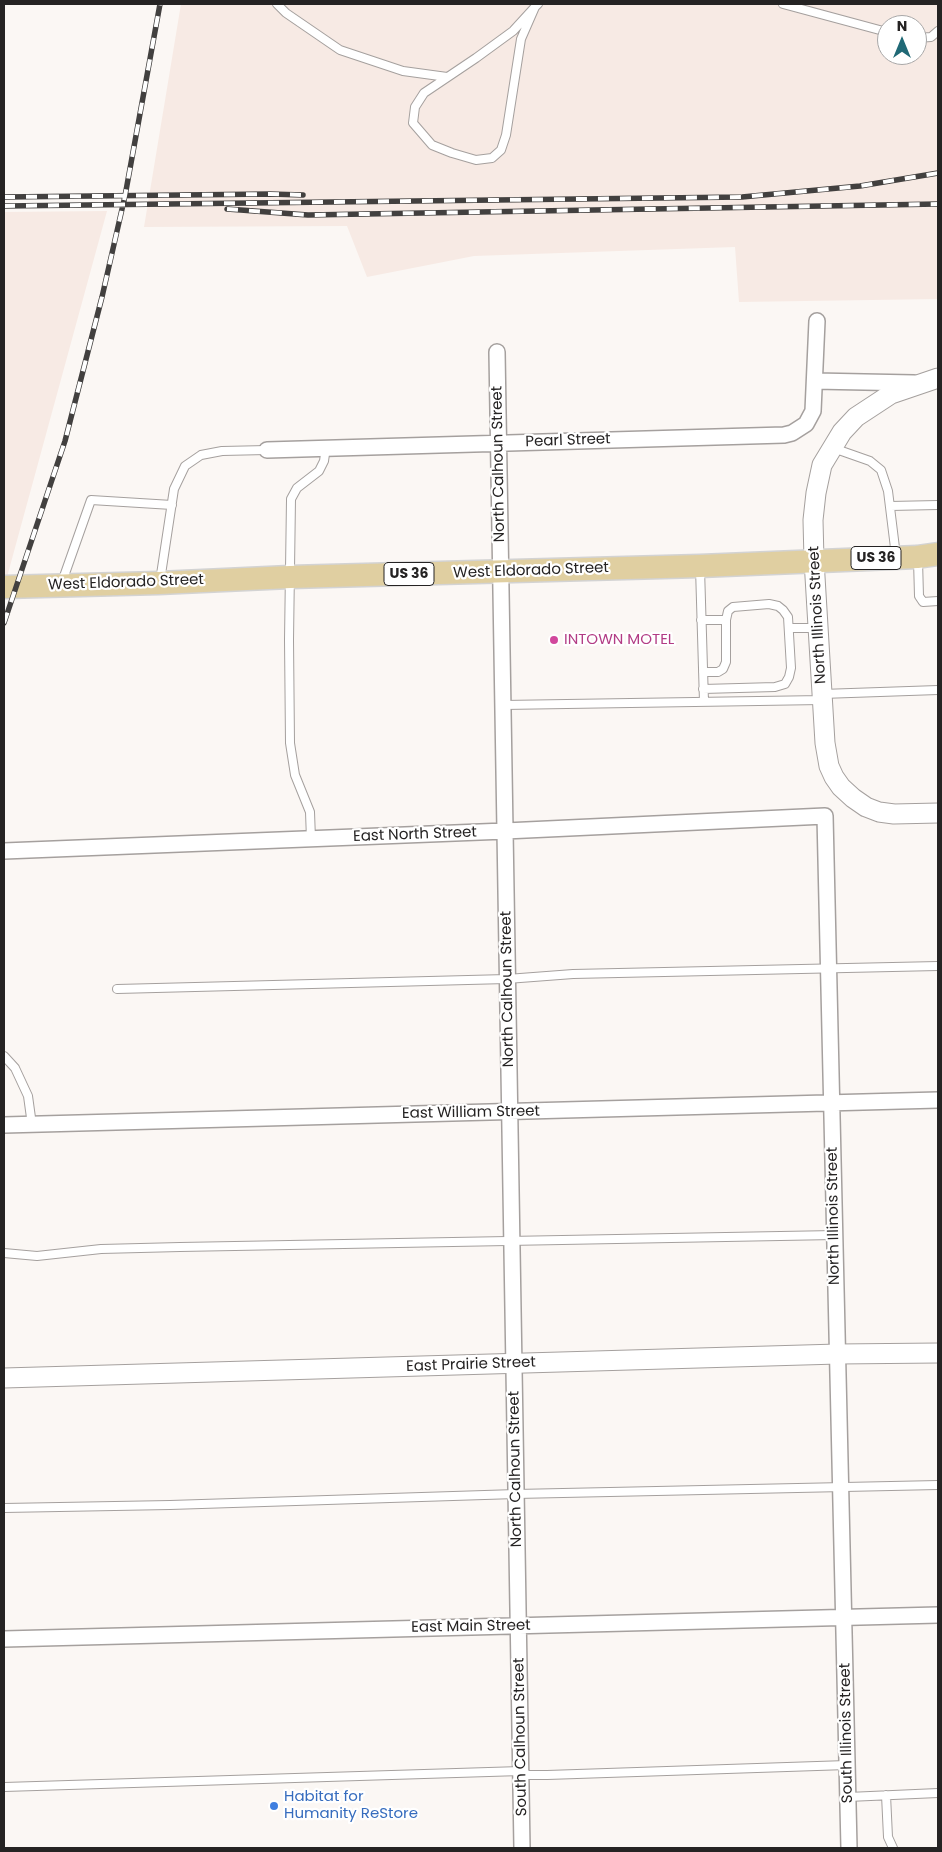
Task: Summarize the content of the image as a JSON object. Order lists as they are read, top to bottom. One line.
{"streets":{"main road":["US 36","West Eldorado Street"],"street":["Pearl Street","North Calhoun Street","North Illinois Street","East North Street","East William Street","East Prairie Street","East Main Street","South Illinois Street","South Calhoun Street"]},"crossings":[["Pearl Street","North Calhoun Street"],["North Calhoun Street","West Eldorado Street"],["North Calhoun Street","East North Street"],["North Calhoun Street","East William Street"],["North Calhoun Street","East Prairie Street"],["North Calhoun Street","East Main Street"],["North Calhoun Street","South Calhoun Street"],["West Eldorado Street","North Illinois Street"],["North Illinois Street","East North Street"],["North Illinois Street","East William Street"],["North Illinois Street","East Prairie Street"],["North Illinois Street","East Main Street"],["North Illinois Street","South Illinois Street"],["East Main Street","South Illinois Street"],["East Main Street","South Calhoun Street"]],"places":["INTOWN MOTEL","Habitat for Humanity ReStore"],"north":"top"}
